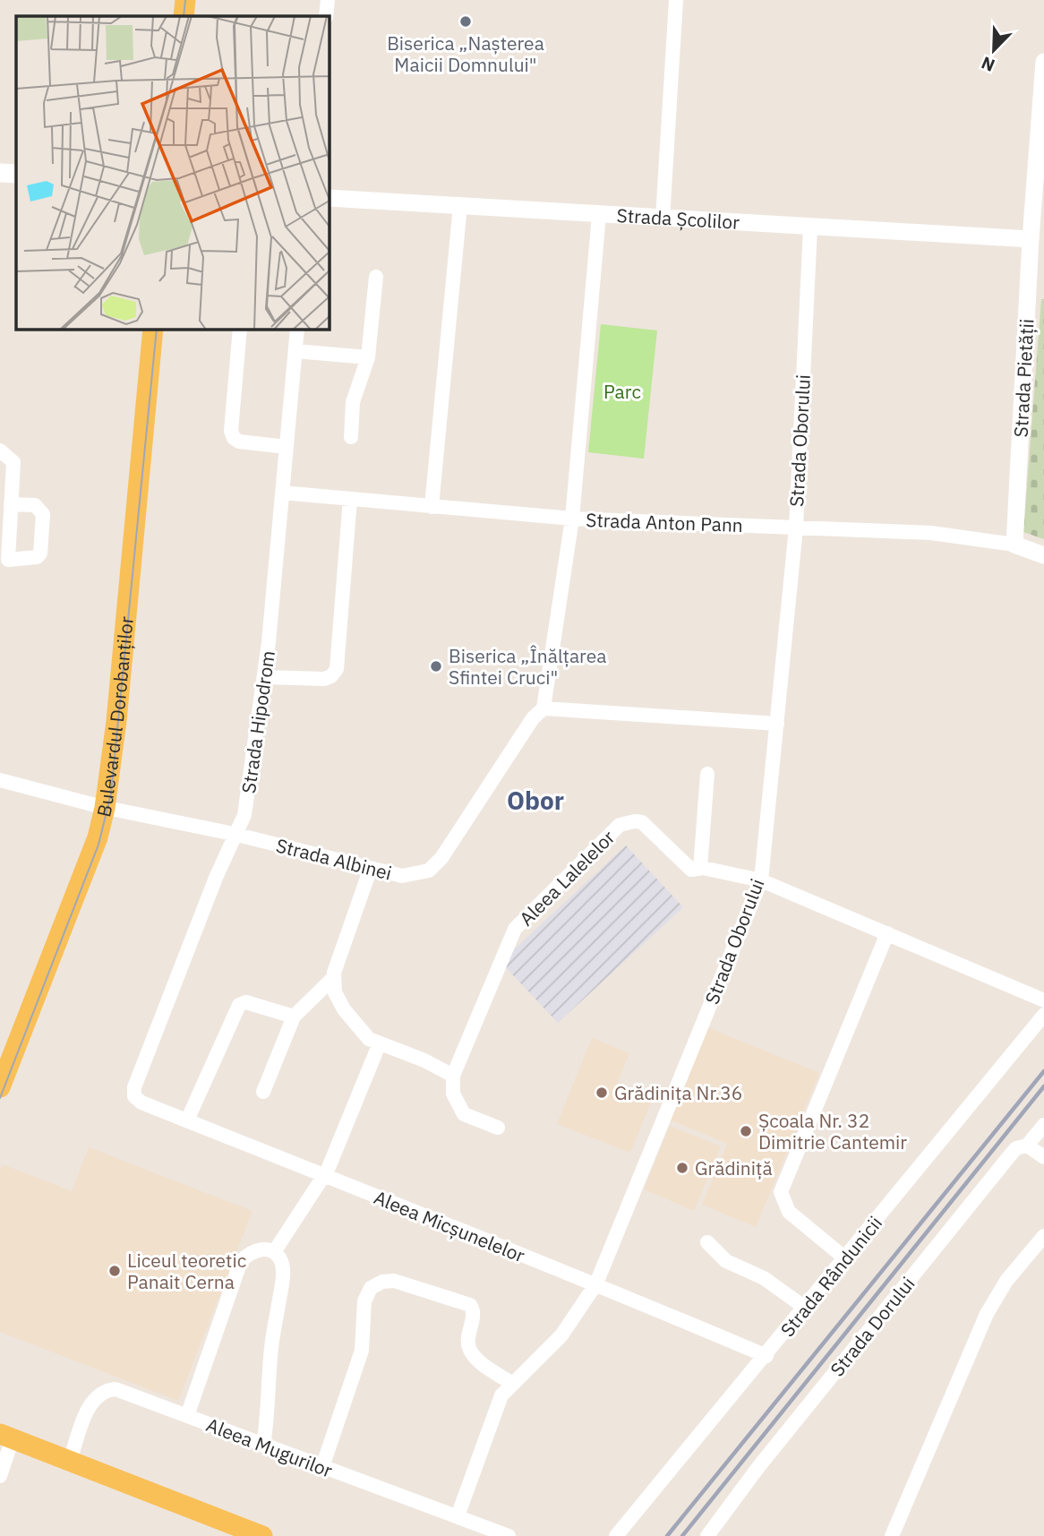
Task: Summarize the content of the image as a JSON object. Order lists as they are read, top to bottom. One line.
{"streets":{"main road":["Bulevardul Dorobanților"],"street":["Strada Școlilor","Strada Pietății","Strada Oborului","Strada Anton Pann","Strada Hipodrom","Strada Albinei","Aleea Lalelelor","Aleea Micșunelelor","Strada Rândunicii","Strada Dorului","Aleea Mugurilor"]},"crossings":[["Strada Școlilor","Strada Pietății"],["Strada Școlilor","Strada Oborului"],["Strada Pietății","Strada Anton Pann"],["Strada Oborului","Strada Anton Pann"],["Strada Oborului","Aleea Lalelelor"],["Strada Oborului","Aleea Micșunelelor"],["Strada Oborului","Aleea Mugurilor"],["Strada Anton Pann","Strada Hipodrom"],["Bulevardul Dorobanților","Strada Albinei"],["Strada Hipodrom","Strada Albinei"],["Strada Hipodrom","Aleea Micșunelelor"],["Aleea Micșunelelor","Strada Rândunicii"]],"districts":["Obor"],"parks":["Parc"],"places":["Biserica „Nașterea Maicii Domnului\"","Biserica „Înălțarea Sfintei Cruci\"","Grădinița Nr.36","Școala Nr. 32 Dimitrie Cantemir","Grădiniță","Liceul teoretic Panait Cerna"],"north":"bottom left"}
